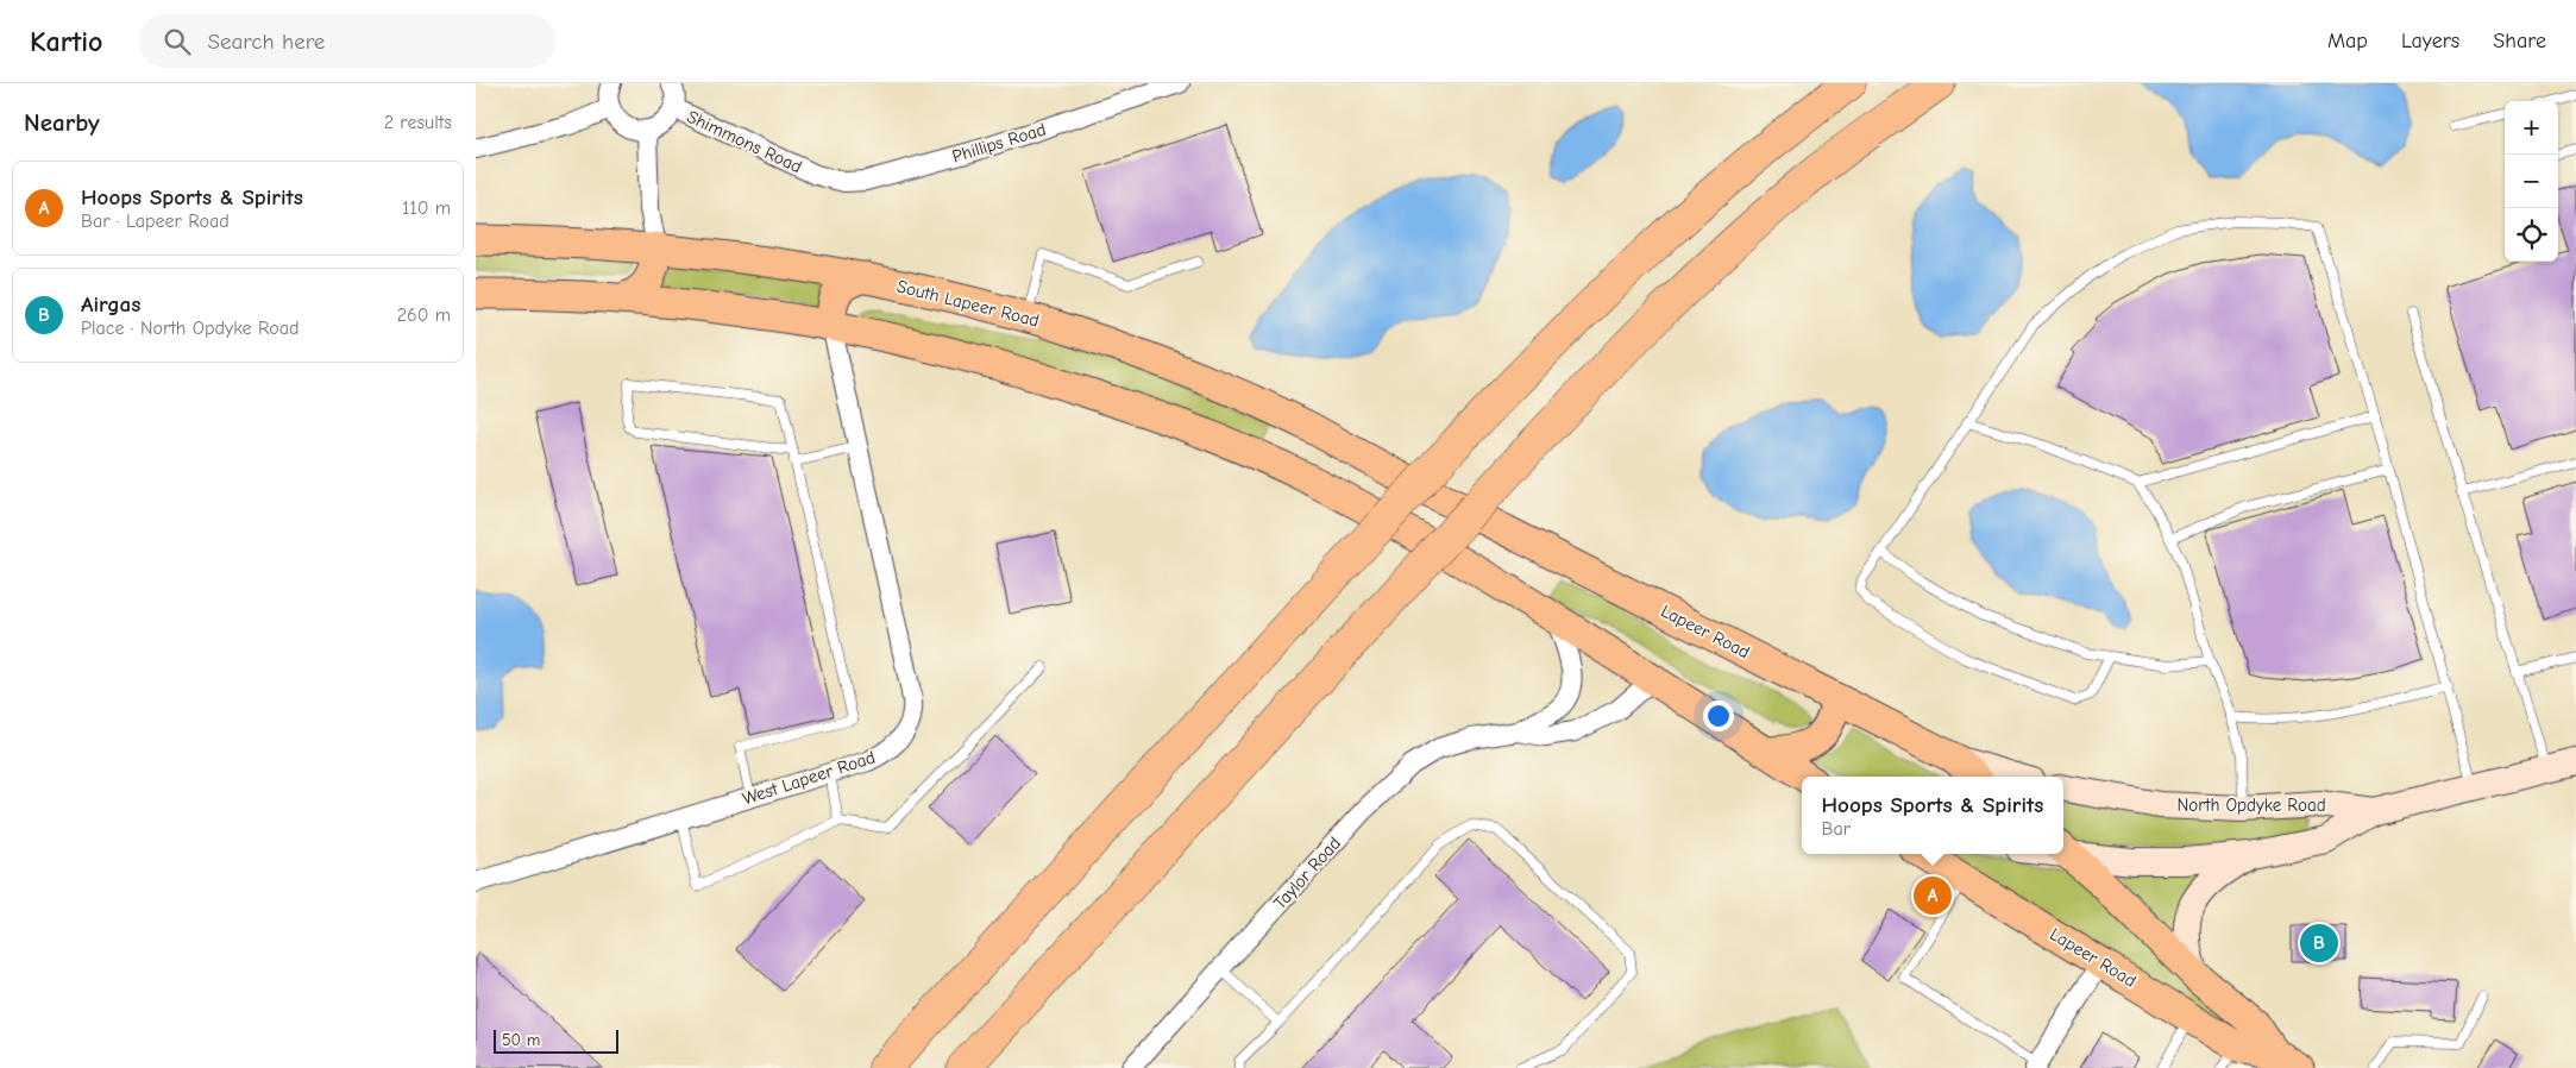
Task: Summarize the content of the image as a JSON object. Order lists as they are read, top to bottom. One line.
{"streets":{"main road":["South Lapeer Road","Lapeer Road","North Opdyke Road"],"street":["Shimmons Road","Phillips Road","West Lapeer Road","Taylor Road"]},"crossings":[["Shimmons Road","Phillips Road"],["South Lapeer Road","Lapeer Road"],["Lapeer Road","North Opdyke Road"]],"scale_bar":"50 m","page":{"header":"Kartio","search":"Search here","nav":["Map","Layers","Share"],"heading":["Nearby","2 results"],"map_buttons":["+","−"],"list":[{"mark":"A","name":"Hoops Sports & Spirits","note":"Bar · Lapeer Road","value":"110 m"},{"mark":"B","name":"Airgas","note":"Place · North Opdyke Road","value":"260 m"}],"popup":["Hoops Sports & Spirits","Bar"],"pins":["A","B"],"scale":"50 m"}}
